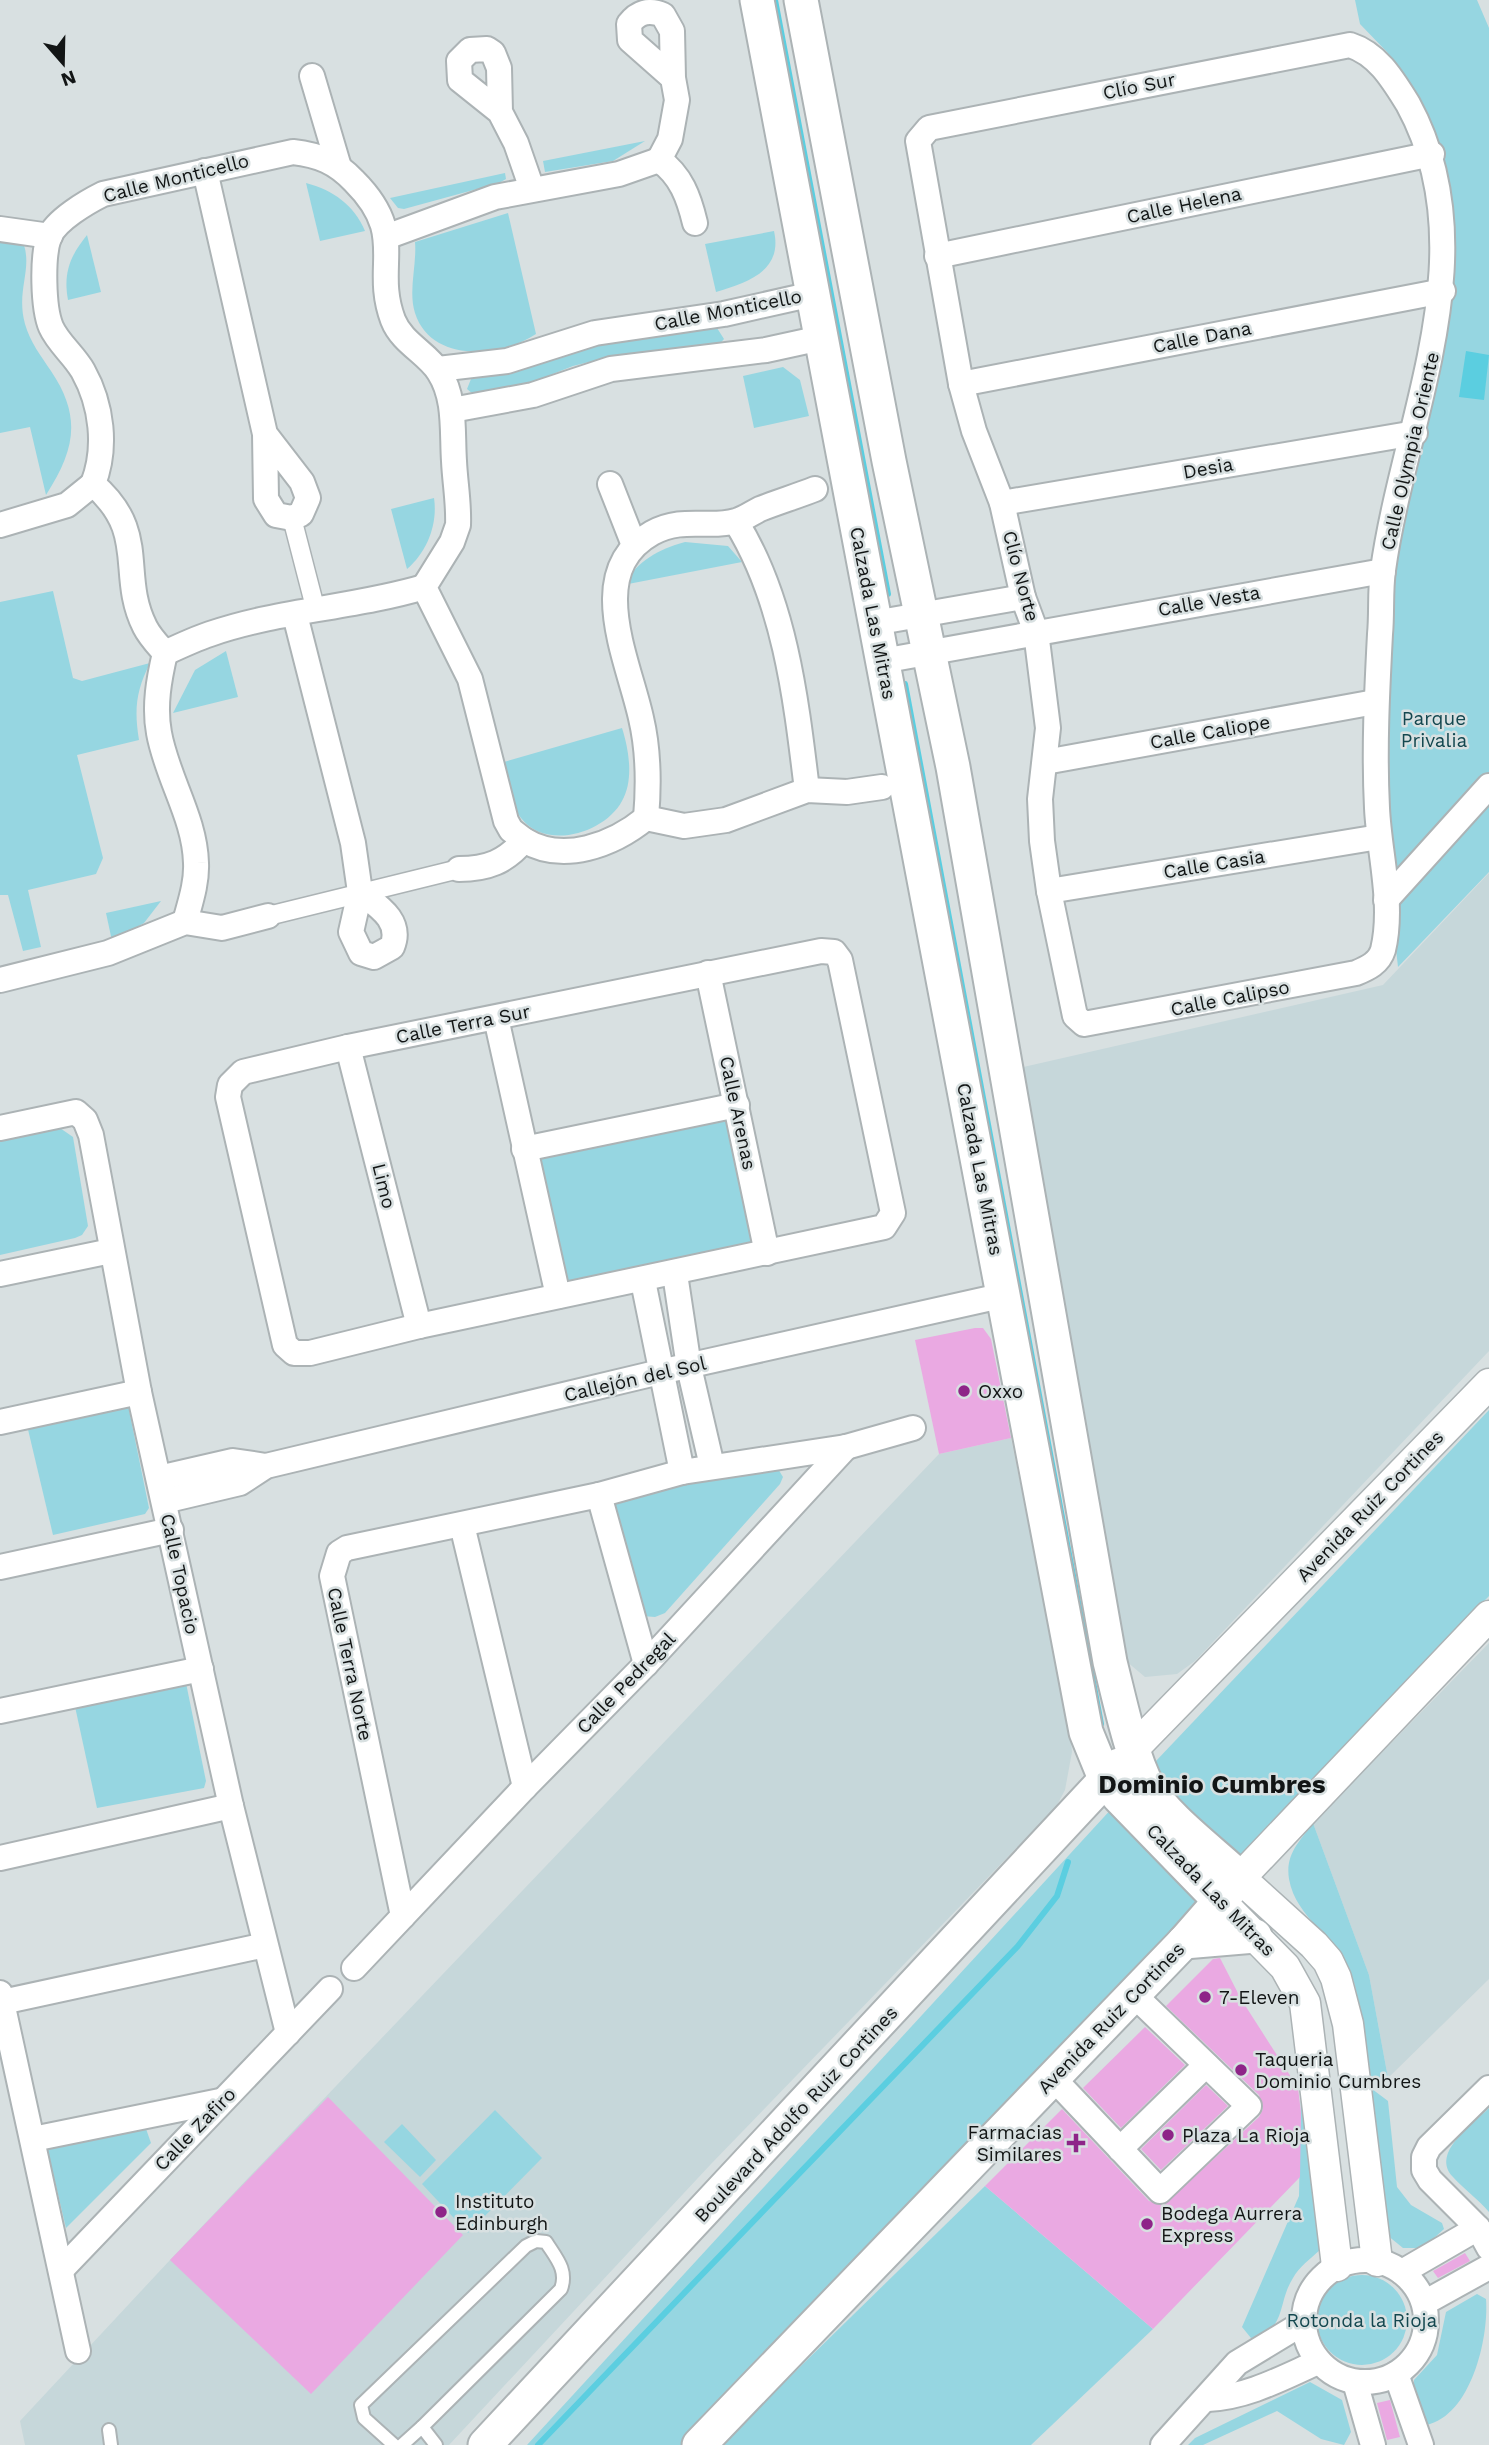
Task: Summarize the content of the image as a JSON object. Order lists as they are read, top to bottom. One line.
{"streets":{"main road":["Calzada Las Mitras","Avenida Ruiz Cortines","Boulevard Adolfo Ruiz Cortines"],"street":["Clío Sur","Calle Monticello","Calle Helena","Calle Dana","Calle Olympia Oriente","Desia","Clío Norte","Calle Vesta","Calle Caliope","Calle Casia","Calle Calipso","Calle Terra Sur","Calle Arenas","Limo","Callejón del Sol","Calle Topacio","Calle Terra Norte","Calle Pedregal","Calle Zafiro"]},"crossings":[["Clío Sur","Calle Olympia Oriente"],["Clío Sur","Clío Norte"],["Calle Monticello","Calzada Las Mitras"],["Calle Helena","Calle Olympia Oriente"],["Calle Helena","Clío Norte"],["Calle Dana","Calle Olympia Oriente"],["Calle Dana","Clío Norte"],["Calle Olympia Oriente","Desia"],["Calle Olympia Oriente","Calle Vesta"],["Calle Olympia Oriente","Calle Caliope"],["Calle Olympia Oriente","Calle Casia"],["Calle Olympia Oriente","Calle Calipso"],["Desia","Clío Norte"],["Clío Norte","Calle Vesta"],["Clío Norte","Calle Caliope"],["Clío Norte","Calle Casia"],["Clío Norte","Calle Calipso"],["Calle Vesta","Calzada Las Mitras"],["Calzada Las Mitras","Callejón del Sol"],["Calzada Las Mitras","Avenida Ruiz Cortines"],["Calzada Las Mitras","Boulevard Adolfo Ruiz Cortines"],["Calle Terra Sur","Calle Arenas"],["Calle Terra Sur","Limo"],["Callejón del Sol","Calle Topacio"],["Avenida Ruiz Cortines","Boulevard Adolfo Ruiz Cortines"],["Calle Topacio","Calle Zafiro"],["Calle Terra Norte","Calle Pedregal"]],"districts":["Dominio Cumbres"],"parks":["Parque Privalia","Rotonda la Rioja"],"places":{"other":["Oxxo","7-Eleven","Taqueria Dominio Cumbres","Plaza La Rioja","Instituto Edinburgh","Bodega Aurrera Express"],"health":["Farmacias Similares"]},"north":"bottom"}
